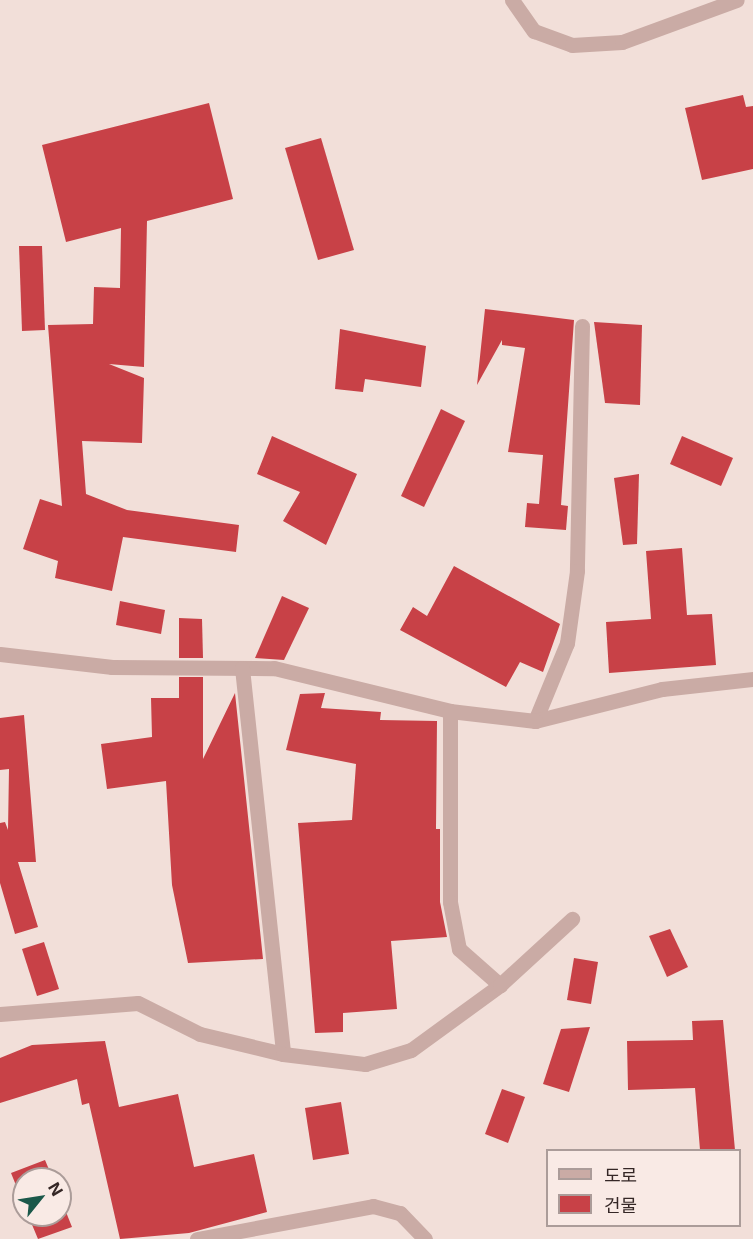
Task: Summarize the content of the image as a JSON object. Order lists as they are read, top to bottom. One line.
{"legend":["도로","건물"],"north":"top right"}
